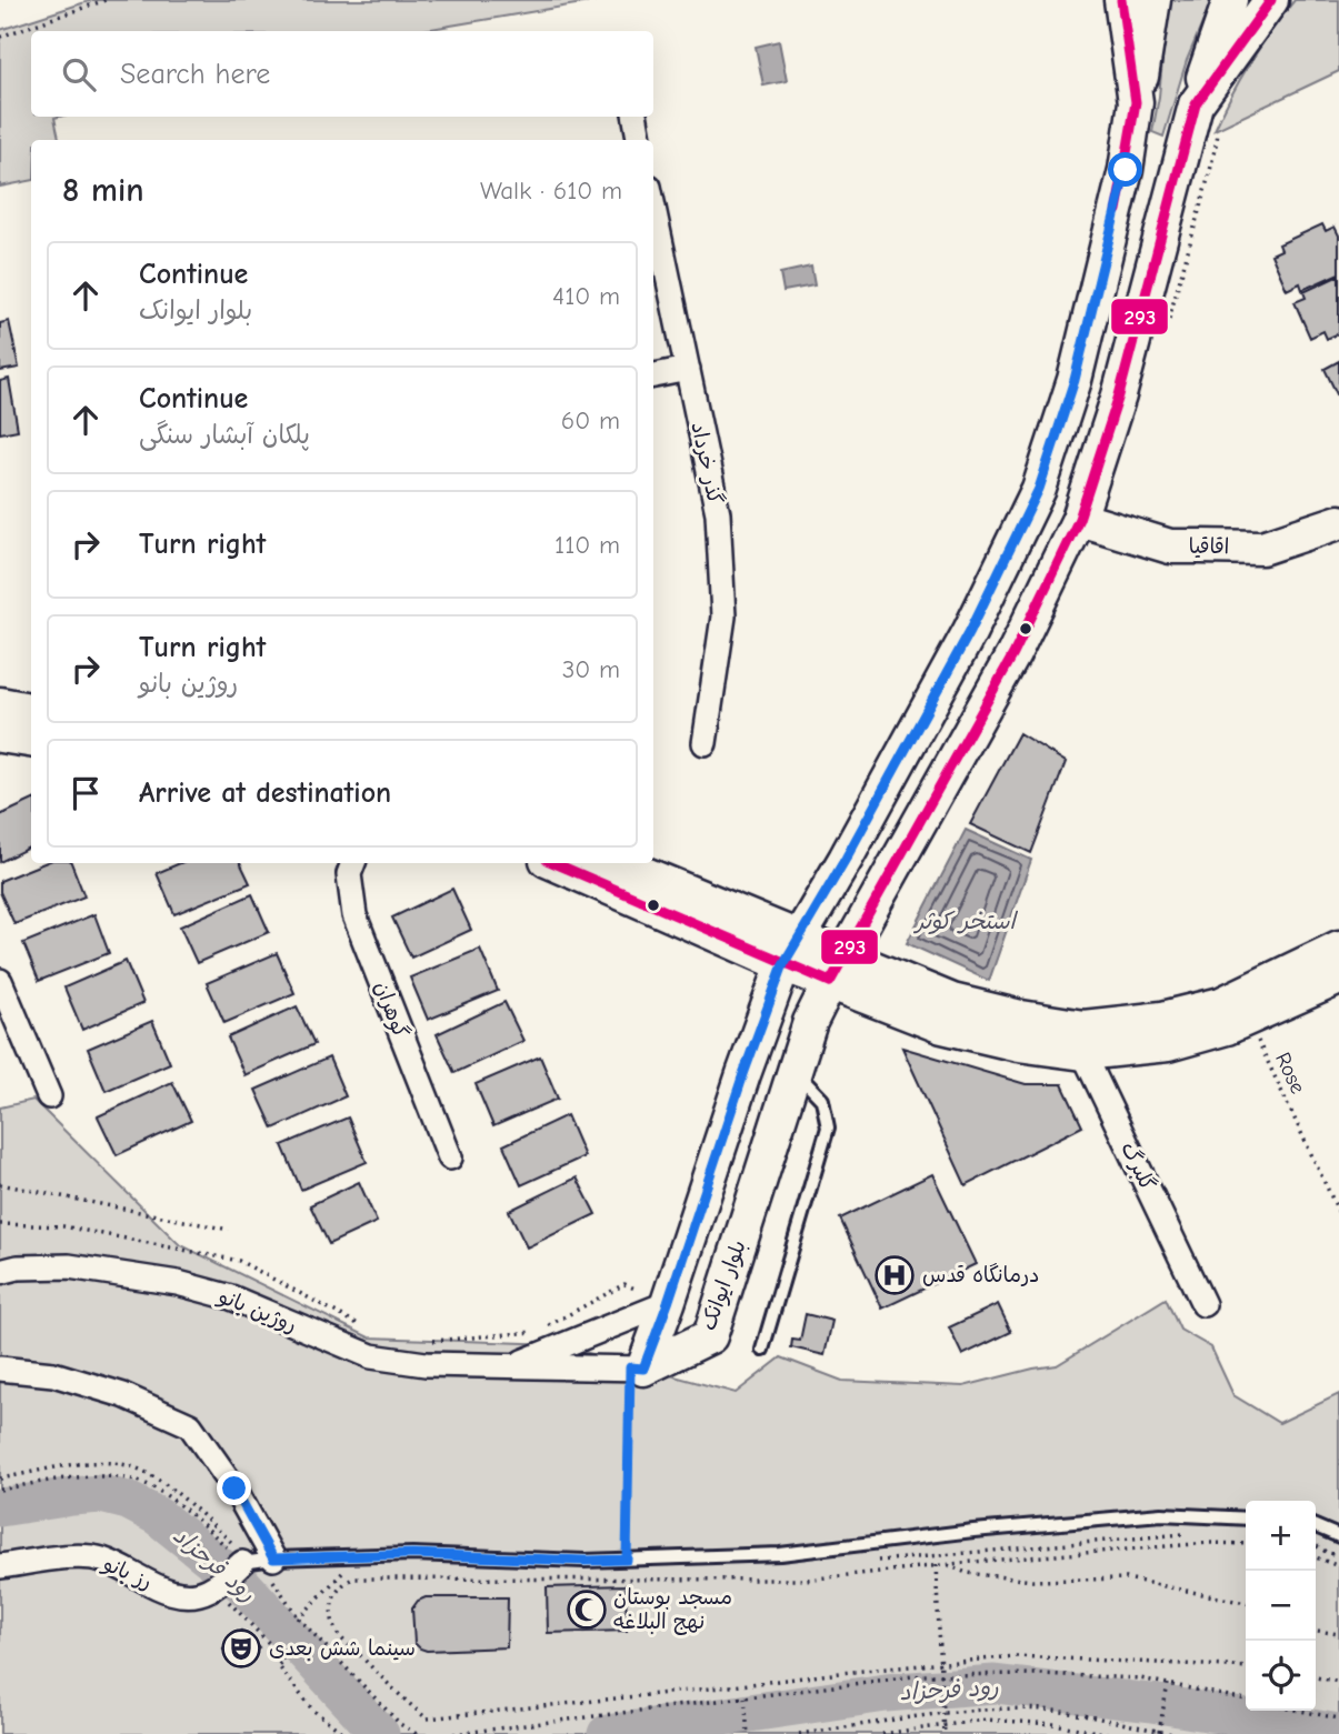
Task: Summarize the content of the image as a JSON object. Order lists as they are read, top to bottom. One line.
{"streets":{"main road":["اقاقیا","بلوار ایوانک"],"street":["گذر خرداد","گوهران","گلبرگ","روژین بانو","رز بانو"],"path":["Rose"]},"crossings":[["اقاقیا","بلوار ایوانک"],["بلوار ایوانک","روژین بانو"]],"water":["استخر کوثر","رود فرحزاد"],"places":{"hospital":["درمانگاه قدس"],"mosque":["مسجد بوستان نهج البلاغه"],"theatre":["سینما شش بعدی"]},"lines":["transit line 293"],"page":{"search":"Search here","heading":["8 min","Walk · 610 m"],"list":[["Continue","بلوار ایوانک","410 m"],["Continue","پلکان آبشار سنگی","60 m"],["Turn right","110 m"],["Turn right","روژین بانو","30 m"],"Arrive at destination"],"map_buttons":["+","−"]}}
